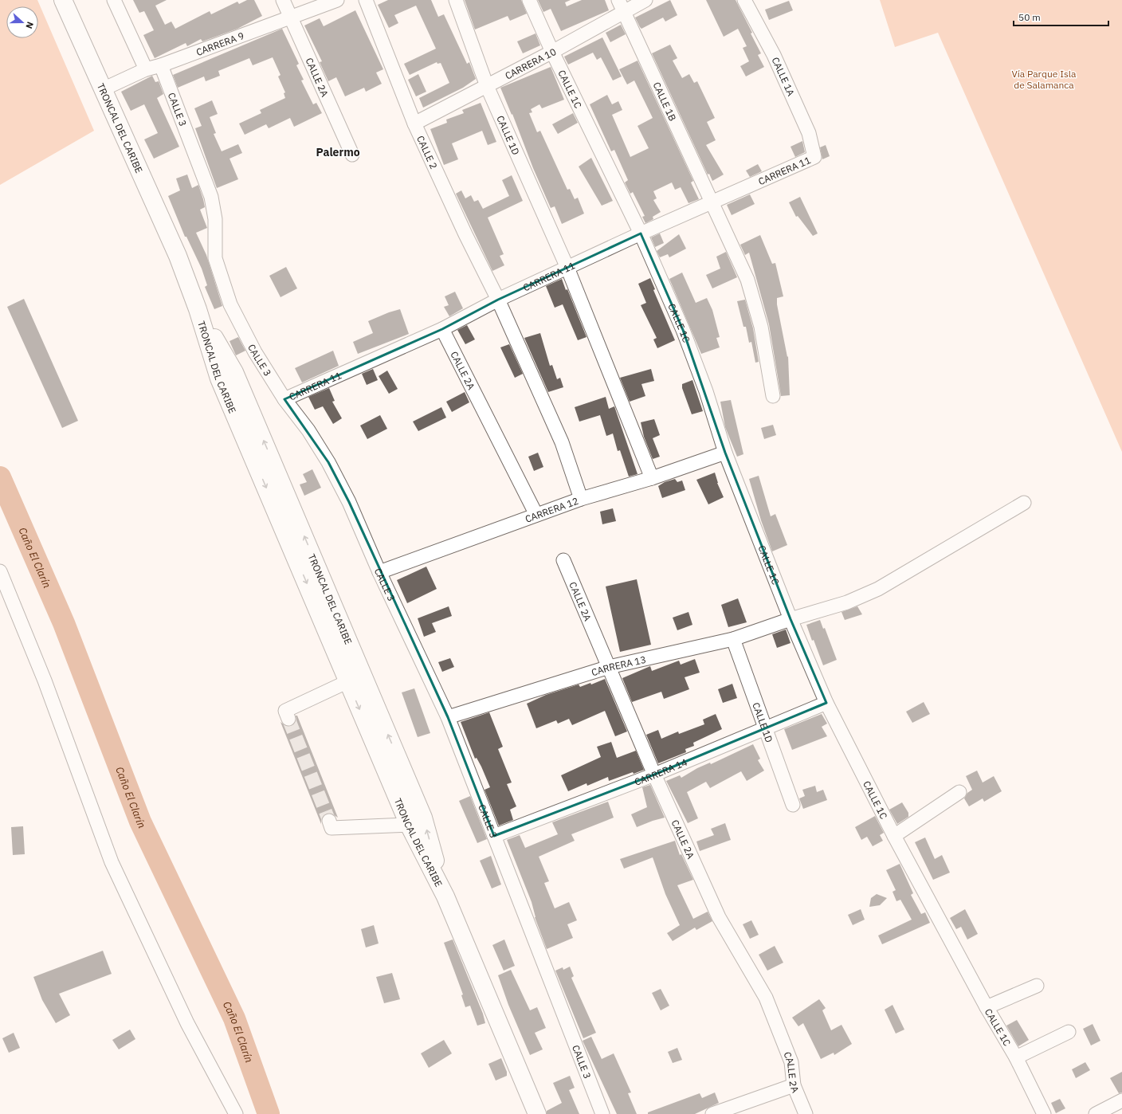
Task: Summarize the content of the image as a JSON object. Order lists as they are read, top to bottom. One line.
{"streets":{"highway":["TRONCAL DEL CARIBE"],"street":["CARRERA 9","CARRERA 10","CALLE 1A","CALLE 2A","CALLE 1C","CALLE 1B","CALLE 3","CALLE 1D","CALLE 2","CARRERA 11","CARRERA 12","CARRERA 13","CARRERA 14"]},"crossings":[["CARRERA 9","CALLE 2A"],["CARRERA 9","CALLE 3"],["CARRERA 9","TRONCAL DEL CARIBE"],["CARRERA 10","CALLE 1C"],["CARRERA 10","CALLE 1B"],["CARRERA 10","CALLE 1D"],["CARRERA 10","CALLE 2"],["CALLE 1A","CARRERA 11"],["CALLE 2A","CARRERA 11"],["CALLE 2A","CARRERA 12"],["CALLE 2A","CARRERA 13"],["CALLE 2A","CARRERA 14"],["CALLE 1C","CARRERA 11"],["CALLE 1C","CARRERA 12"],["CALLE 1C","CARRERA 13"],["CALLE 1C","CARRERA 14"],["CALLE 1B","CARRERA 11"],["CALLE 3","CARRERA 11"],["CALLE 3","CARRERA 12"],["CALLE 3","CARRERA 13"],["CALLE 3","CARRERA 14"],["CALLE 1D","CARRERA 11"],["CALLE 1D","CARRERA 12"],["CALLE 1D","CARRERA 13"],["CALLE 1D","CARRERA 14"],["CALLE 2","CARRERA 11"],["CALLE 2","CARRERA 12"]],"districts":["Palermo"],"water":["Caño El Clarín"],"parks":["Vía Parque Isla de Salamanca"],"scale_bar":"50 m","north":"right"}
